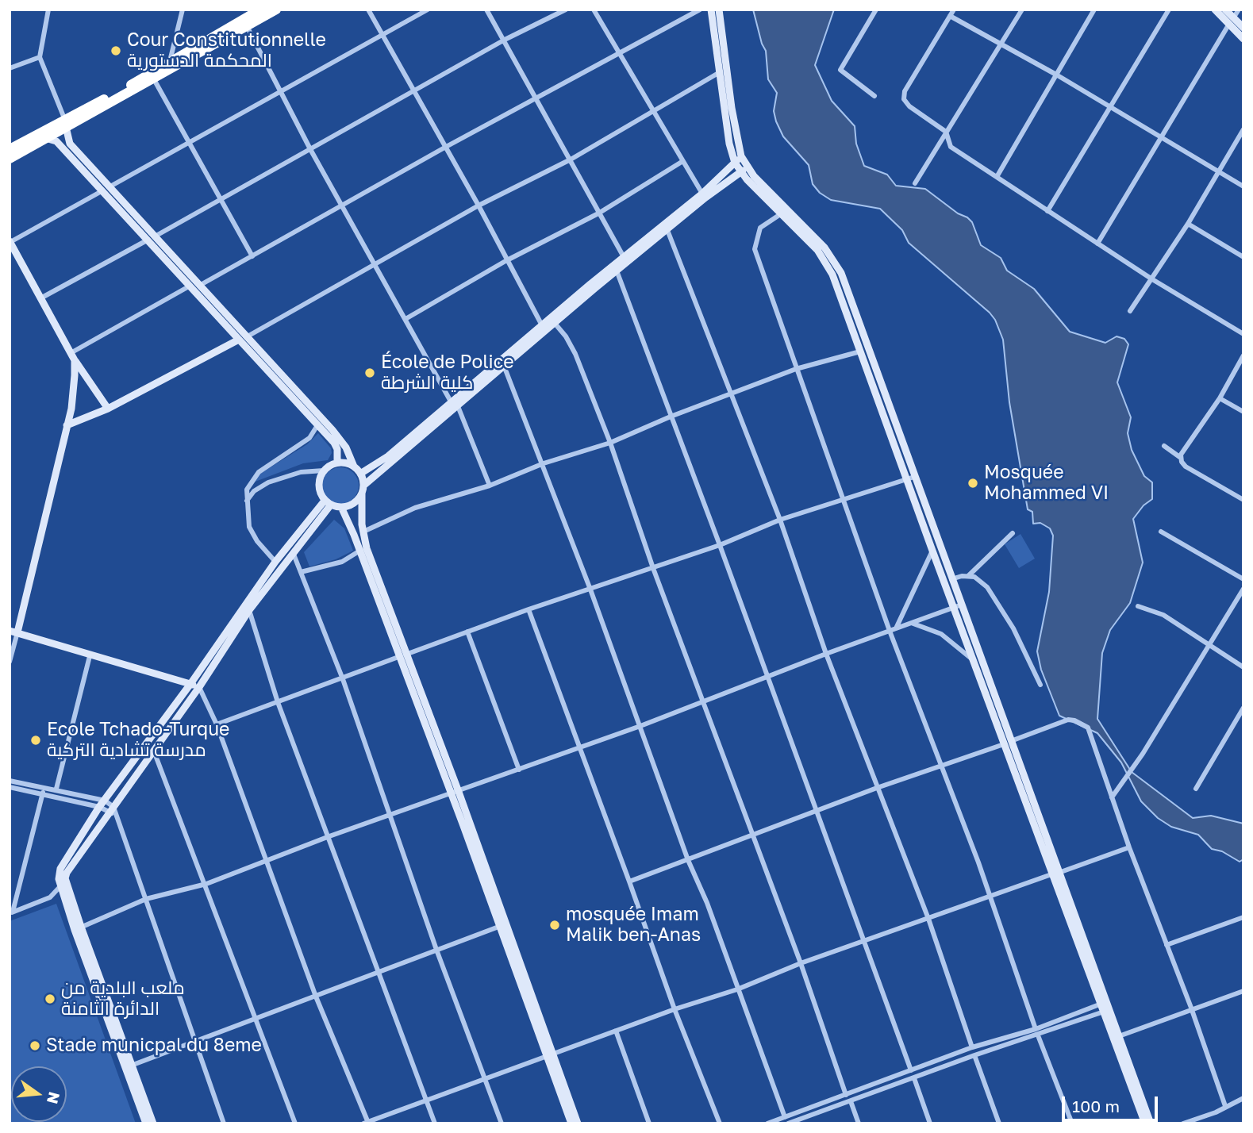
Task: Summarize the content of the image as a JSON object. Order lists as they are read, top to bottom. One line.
{"places":["Cour Constitutionnelle المحكمة الدستورية","École de Police كلية الشرطة","Mosquée Mohammed VI","Ecole Tchado-Turque مدرسة تشادية التركية","mosquée Imam Malik ben-Anas","ملعب البلدية من الدائرة الثامنة","Stade municpal du 8eme"],"scale_bar":"100 m","north":"right"}
